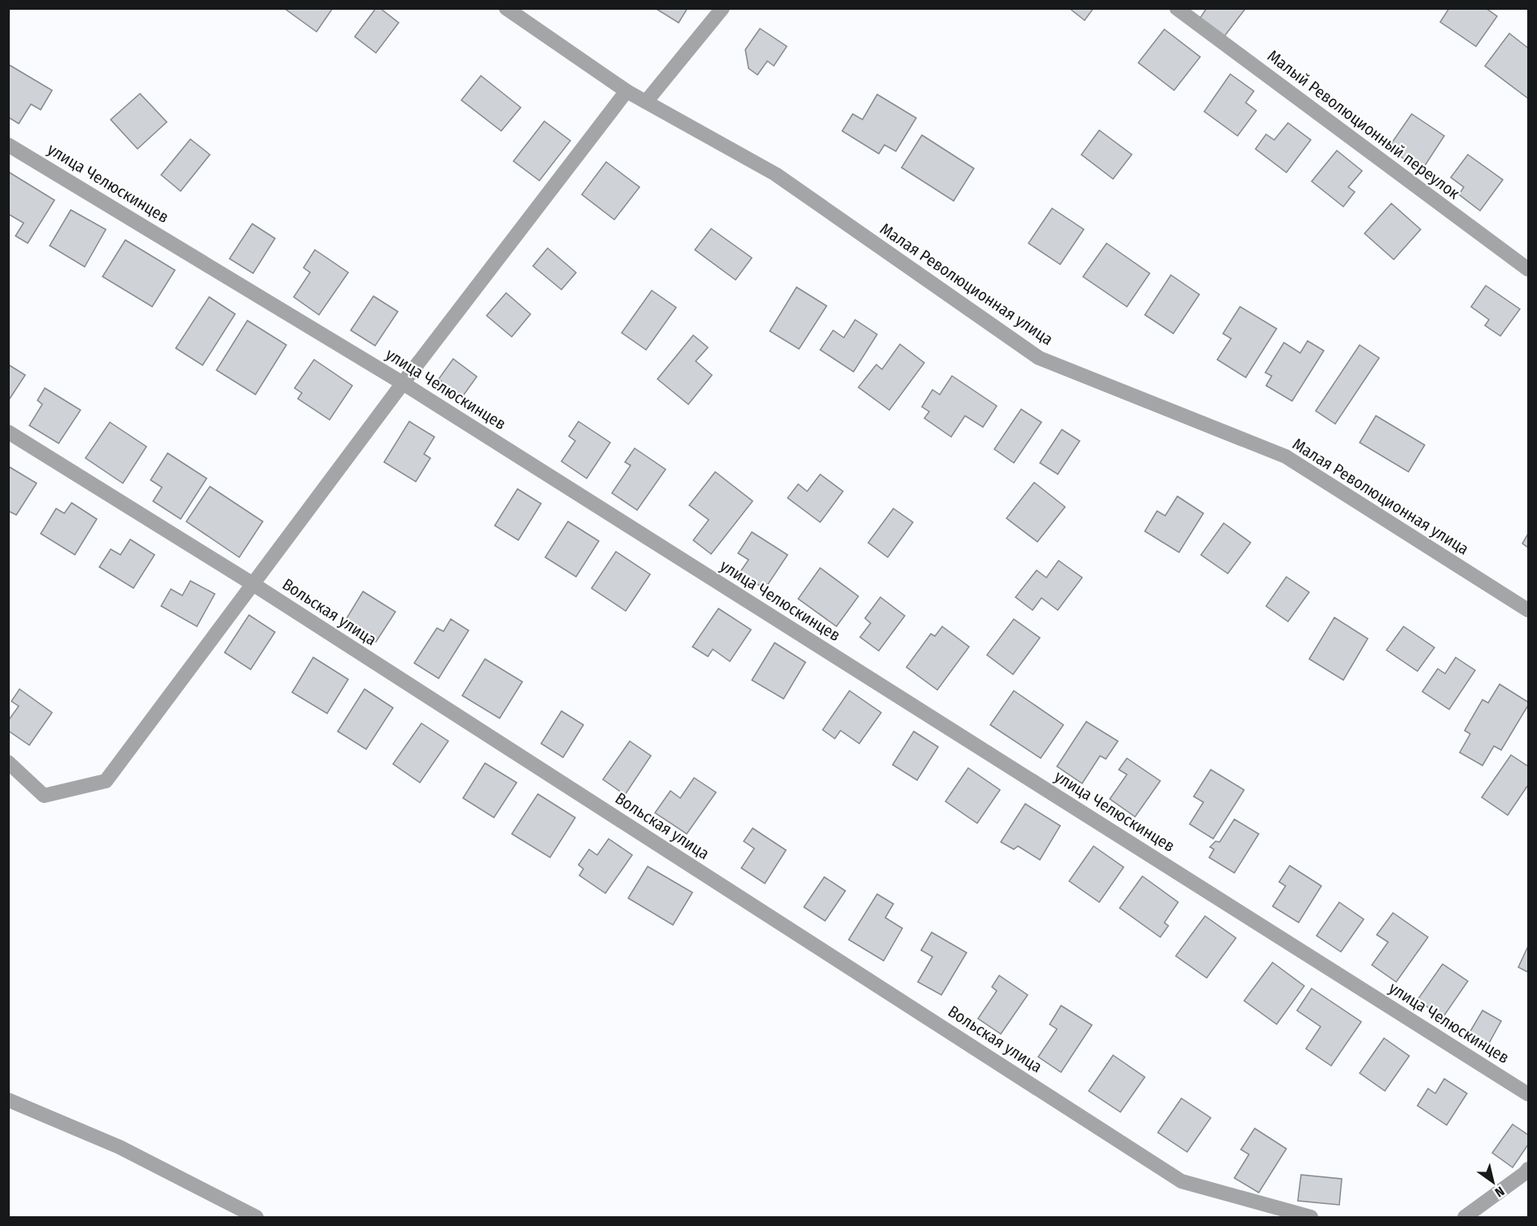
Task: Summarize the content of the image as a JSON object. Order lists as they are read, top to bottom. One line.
{"streets":{"street":["Малый Революционный переулок","улица Челюскинцев","Малая Революционная улица","Вольская улица"]},"north":"bottom right"}
